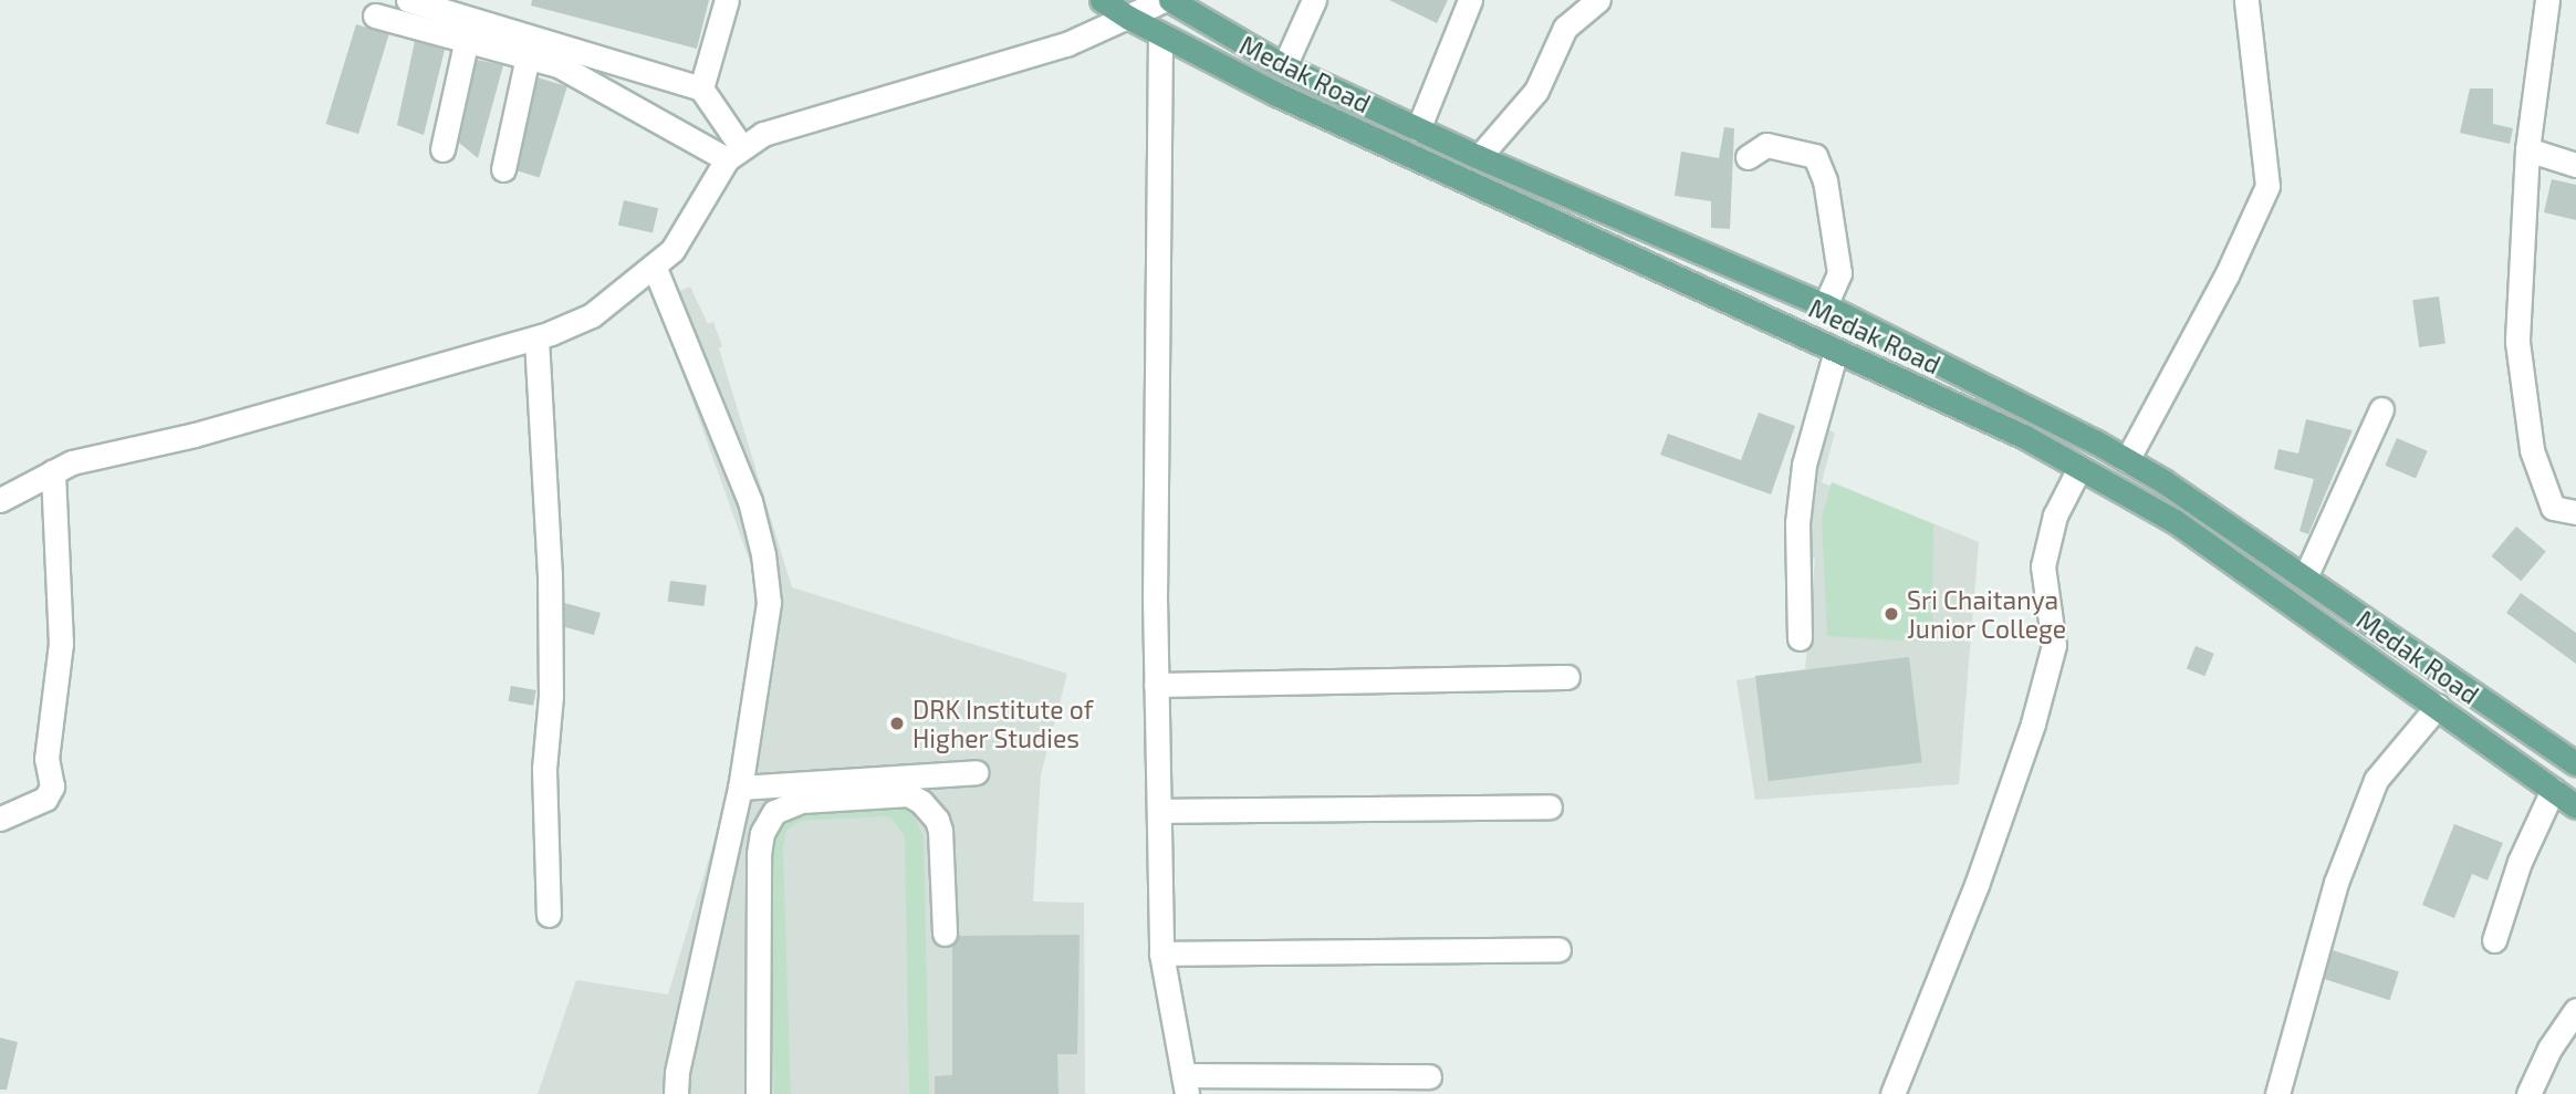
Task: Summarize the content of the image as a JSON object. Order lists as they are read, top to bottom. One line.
{"streets":{"main road":["Medak Road"]},"places":["Sri Chaitanya Junior College","DRK Institute of Higher Studies"]}
